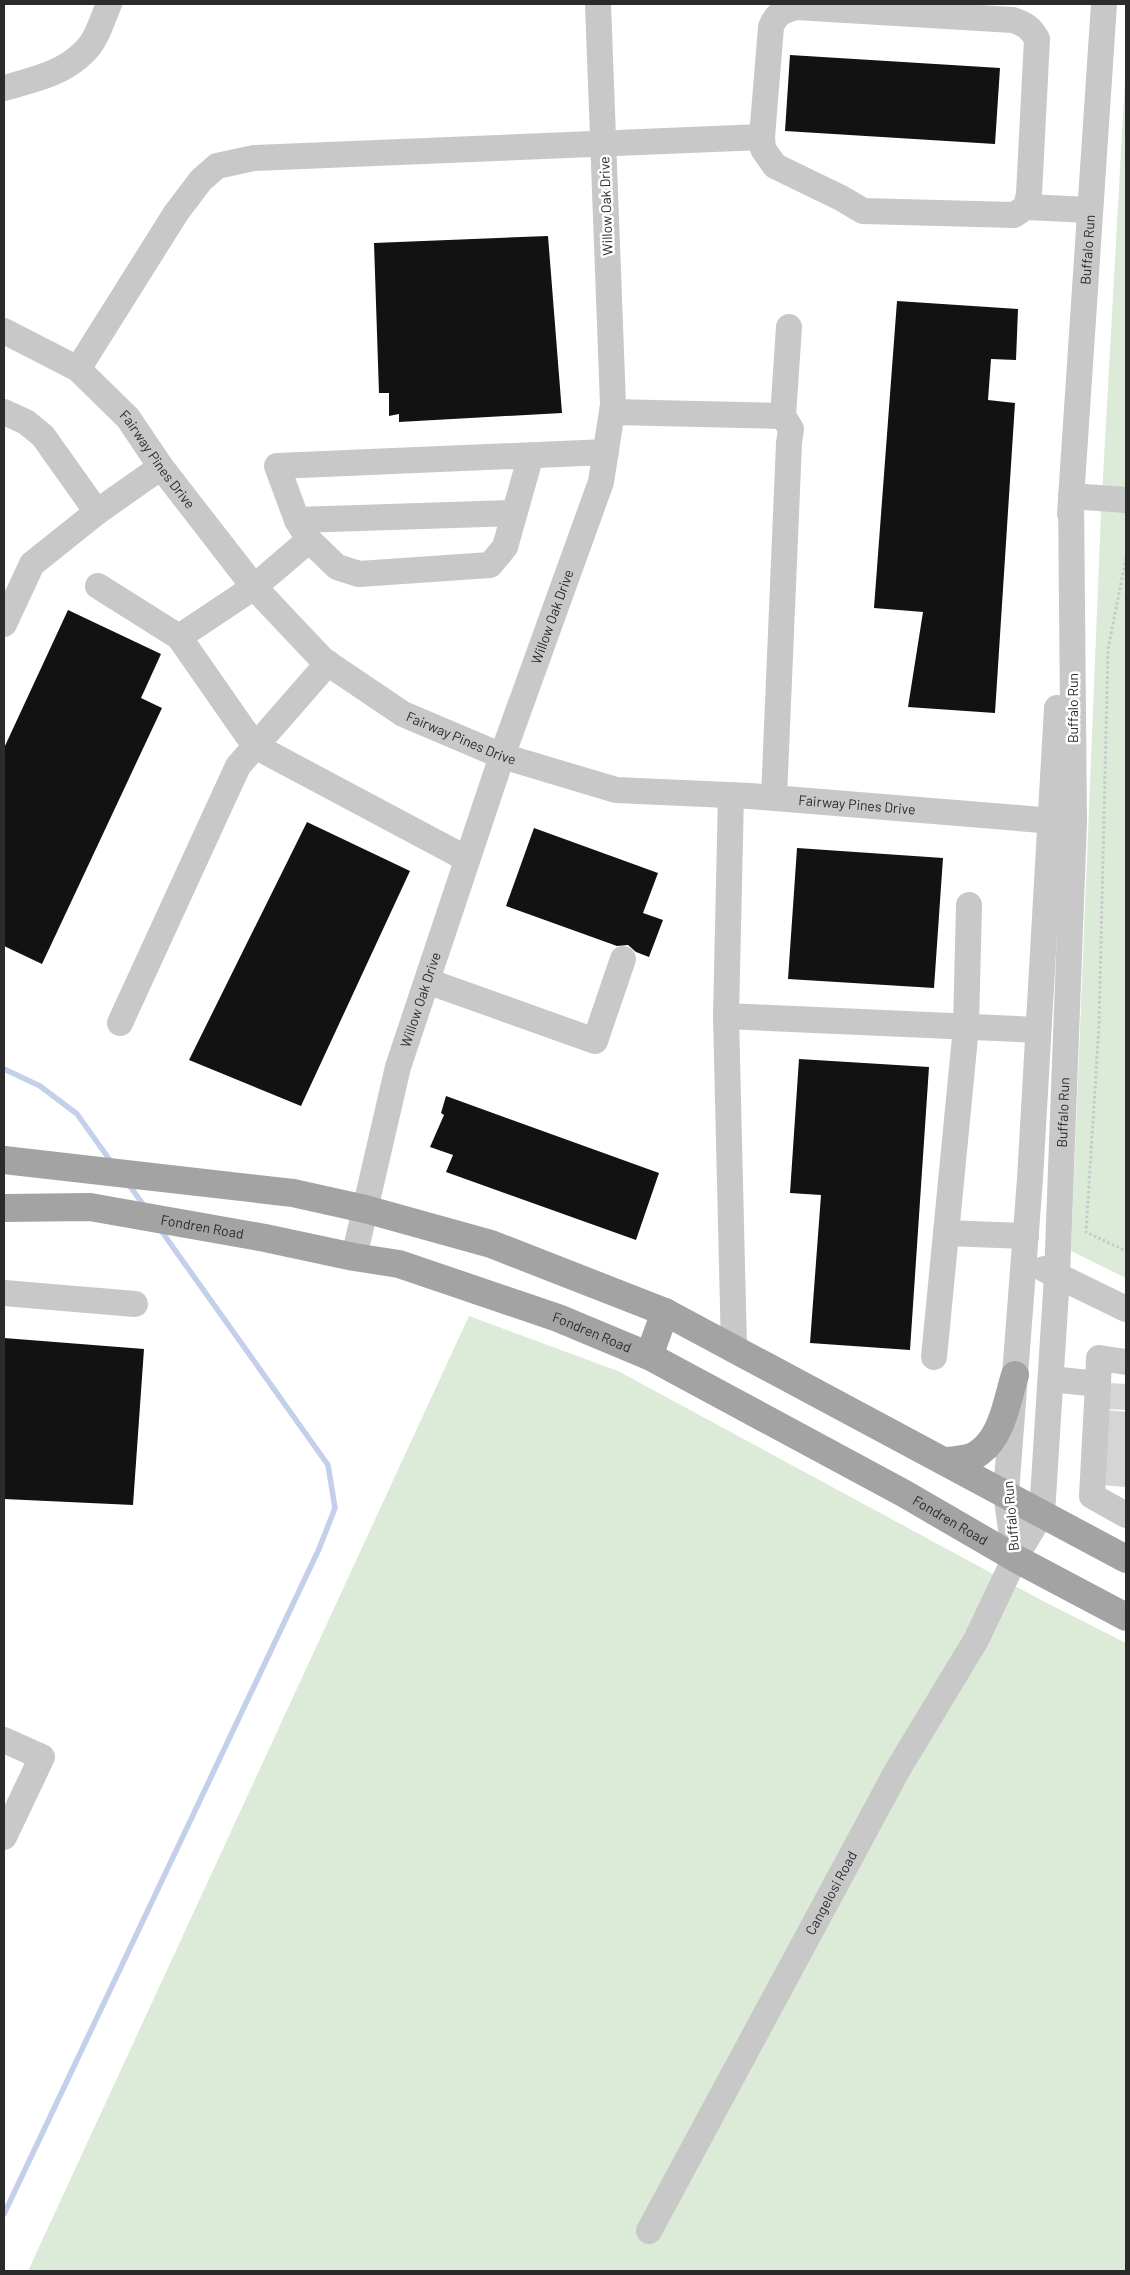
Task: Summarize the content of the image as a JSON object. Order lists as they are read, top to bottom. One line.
{"streets":{"main road":["Fondren Road"],"street":["Willow Oak Drive","Buffalo Run","Fairway Pines Drive","Cangelosi Road"]},"crossings":[["Willow Oak Drive","Fairway Pines Drive"],["Willow Oak Drive","Fondren Road"],["Buffalo Run","Fairway Pines Drive"],["Buffalo Run","Fondren Road"],["Buffalo Run","Cangelosi Road"],["Fondren Road","Cangelosi Road"]]}
